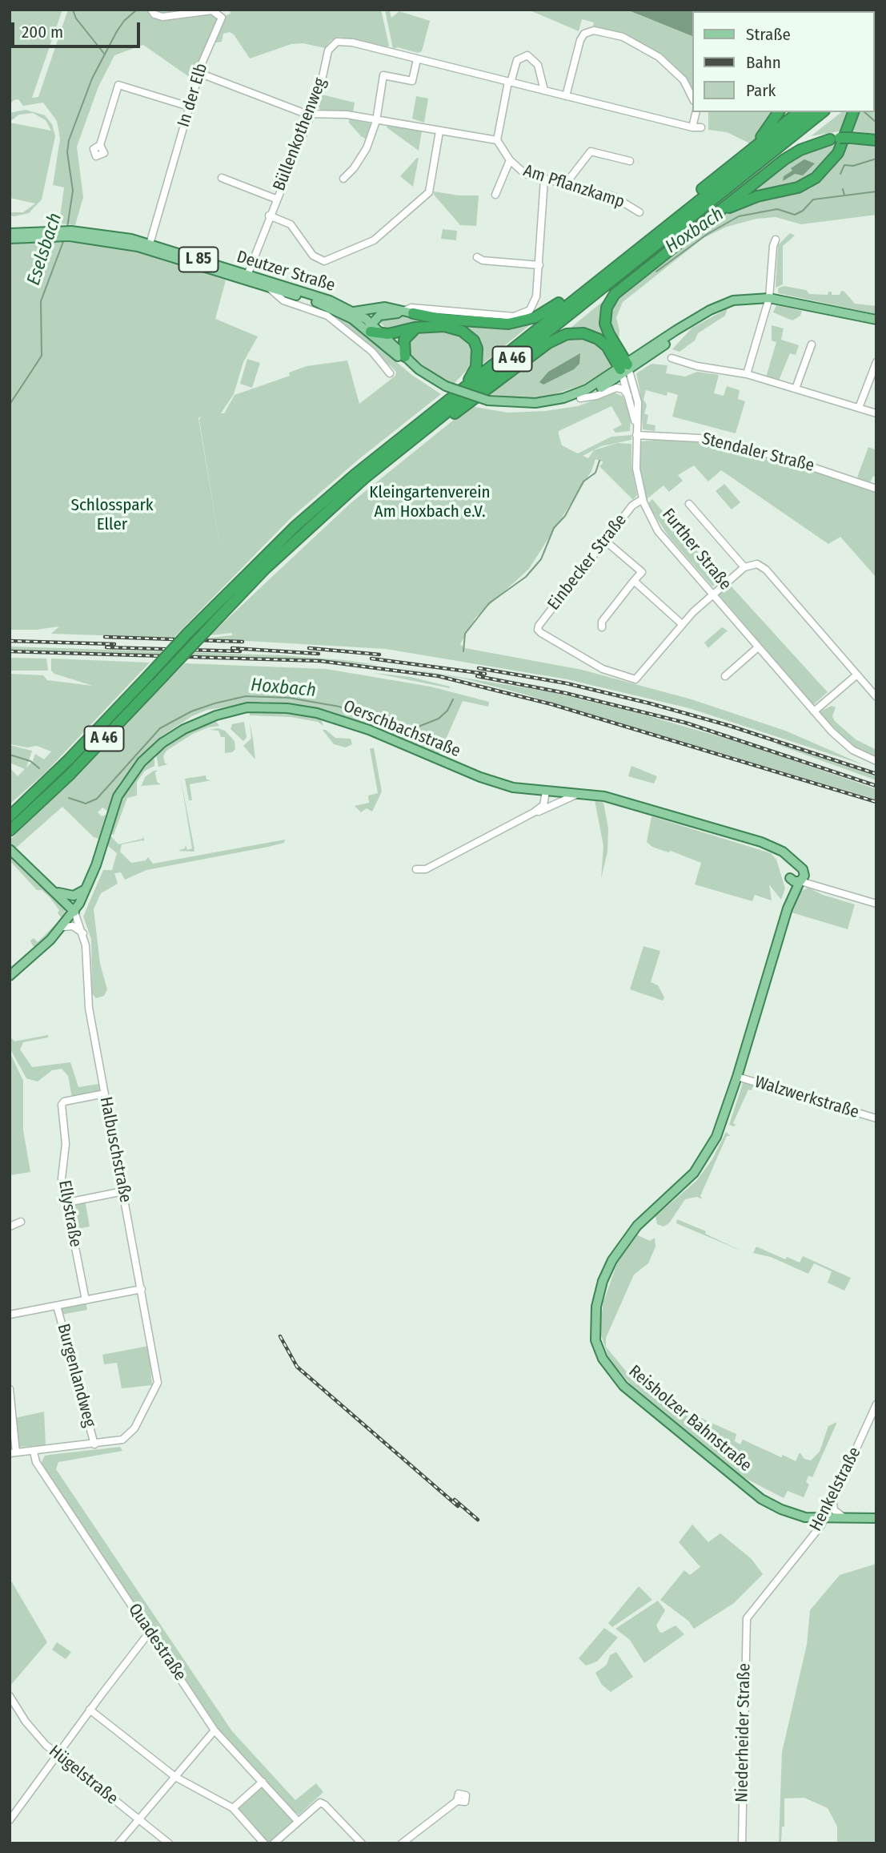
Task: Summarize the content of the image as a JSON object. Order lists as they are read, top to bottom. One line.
{"streets":{"highway":["A 46"],"main road":["L 85","Deutzer Straße","Oerschbachstraße","Reisholzer Bahnstraße"],"street":["In der Elb","Büllenkothenweg","Am Pflanzkamp","Stendaler Straße","Further Straße","Einbecker Straße","Walzwerkstraße","Halbuschstraße","Ellystraße","Burgenlandweg","Henkelstraße","Quadestraße","Niederheider Straße","Hügelstraße"]},"crossings":[["In der Elb","Deutzer Straße"],["Büllenkothenweg","Deutzer Straße"],["L 85","Deutzer Straße"],["L 85","Further Straße"],["Stendaler Straße","Further Straße"],["Further Straße","Einbecker Straße"],["Oerschbachstraße","Halbuschstraße"],["Oerschbachstraße","Reisholzer Bahnstraße"],["Walzwerkstraße","Reisholzer Bahnstraße"],["Halbuschstraße","Ellystraße"],["Halbuschstraße","Burgenlandweg"],["Reisholzer Bahnstraße","Henkelstraße"],["Henkelstraße","Niederheider Straße"]],"water":["Hoxbach","Eselsbach"],"parks":["Kleingartenverein Am Hoxbach e.V.","Schlosspark Eller"],"legend":["Straße","Bahn","Park"],"scale_bar":"200 m"}
